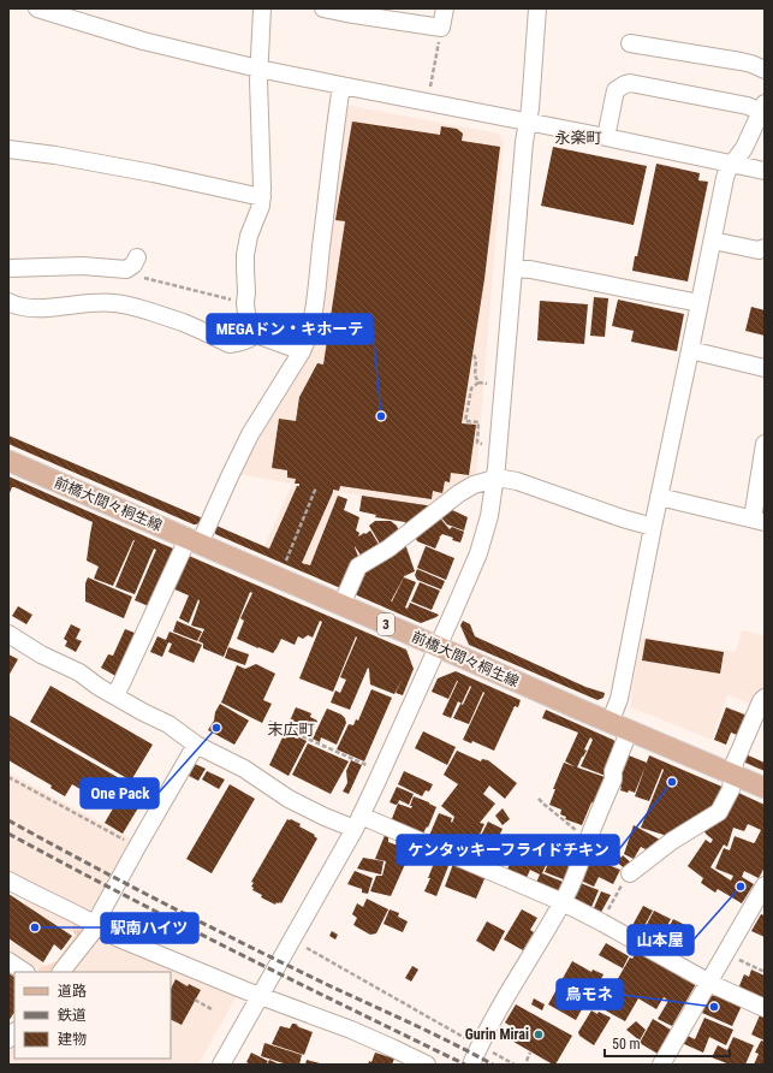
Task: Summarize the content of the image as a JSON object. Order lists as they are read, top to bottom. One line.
{"streets":{"main road":["前橋大間々桐生線","3"]},"districts":["永楽町","末広町"],"places":["MEGAドン・キホーテ","One Pack","ケンタッキーフライドチキン","山本屋","駅南ハイツ","鳥モネ","Gurin Mirai"],"legend":["道路","鉄道","建物"],"scale_bar":"50 m"}
